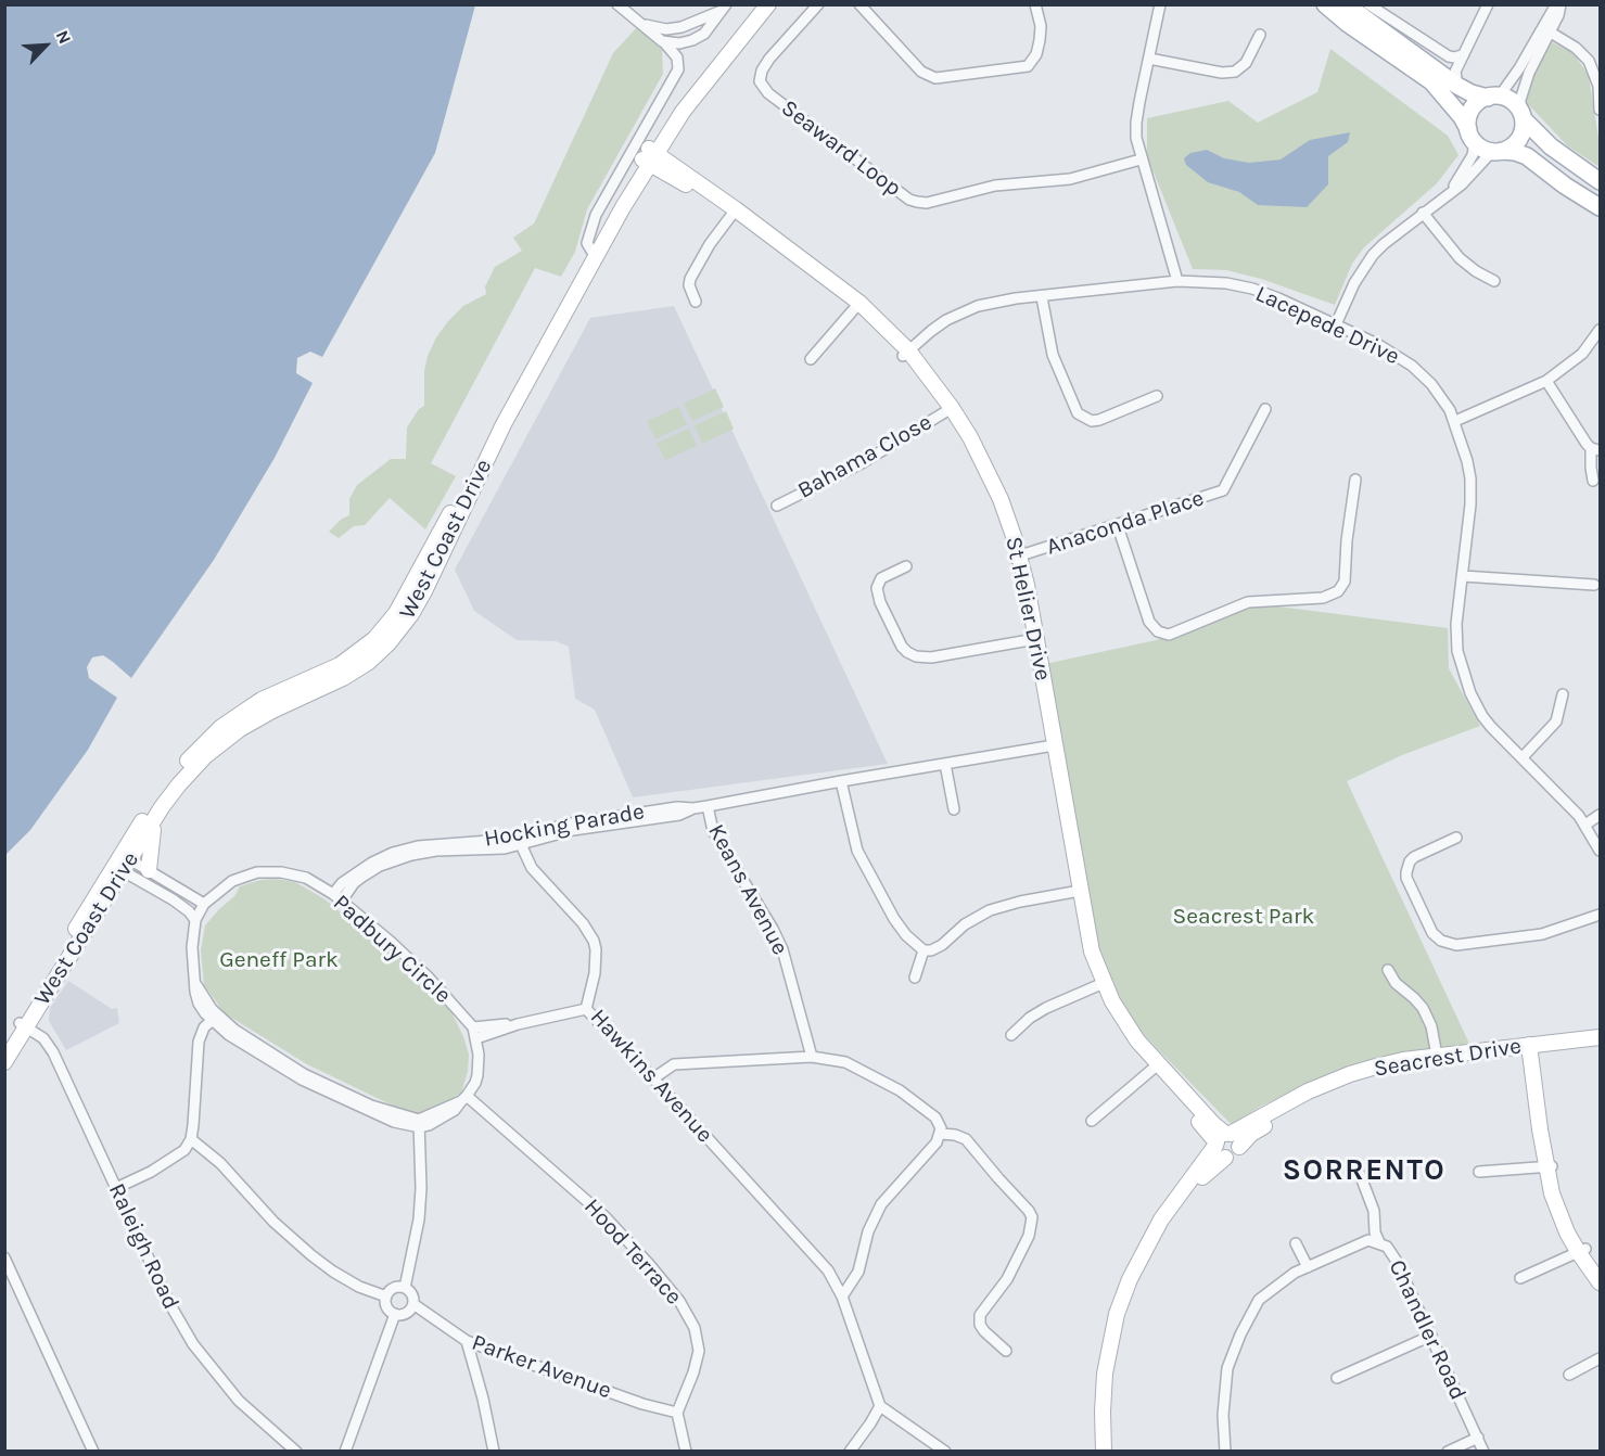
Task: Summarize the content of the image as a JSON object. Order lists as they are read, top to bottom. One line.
{"streets":{"main road":["West Coast Drive","St Helier Drive","Seacrest Drive"],"street":["Seaward Loop","Lacepede Drive","Bahama Close","Anaconda Place","Hocking Parade","Keans Avenue","Padbury Circle","Hawkins Avenue","Raleigh Road","Hood Terrace","Chandler Road","Parker Avenue"]},"crossings":[["Lacepede Drive","St Helier Drive"],["Bahama Close","St Helier Drive"],["Anaconda Place","St Helier Drive"],["West Coast Drive","St Helier Drive"],["West Coast Drive","Raleigh Road"],["St Helier Drive","Hocking Parade"],["St Helier Drive","Seacrest Drive"],["Hocking Parade","Keans Avenue"],["Hocking Parade","Padbury Circle"],["Hocking Parade","Hawkins Avenue"],["Padbury Circle","Hood Terrace"],["Hood Terrace","Parker Avenue"]],"districts":["SORRENTO"],"parks":["Seacrest Park","Geneff Park"],"north":"top right"}
